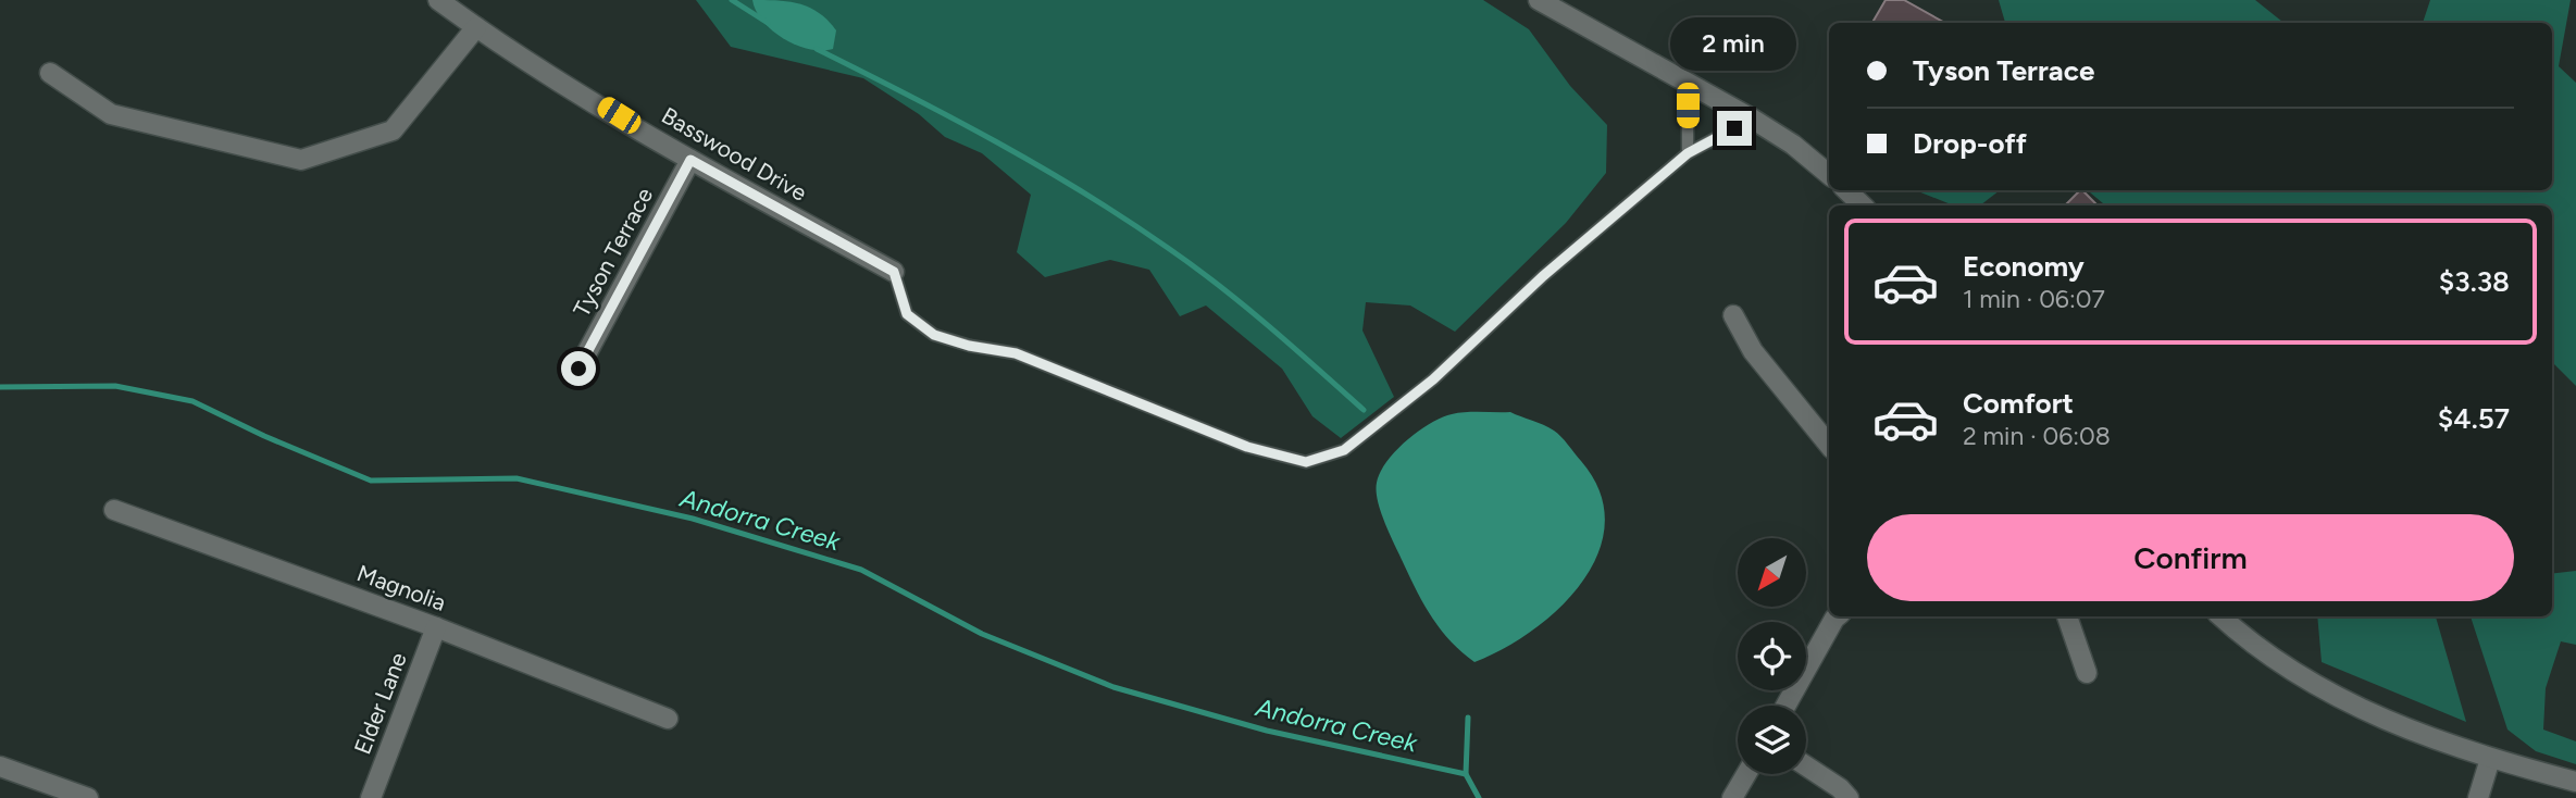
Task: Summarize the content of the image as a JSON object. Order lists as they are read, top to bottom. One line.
{"streets":{"street":["Basswood Drive","Tyson Terrace","Magnolia","Elder Lane"]},"crossings":[["Basswood Drive","Tyson Terrace"],["Magnolia","Elder Lane"]],"water":["Andorra Creek"],"north":"bottom left","page":{"bubble":"2 min","banner":["Tyson Terrace","Drop-off"],"list":[{"name":"Economy","note":"1 min · 06:07","value":"$3.38"},{"name":"Comfort","note":"2 min · 06:08","value":"$4.57"}],"buttons":"Confirm"}}
